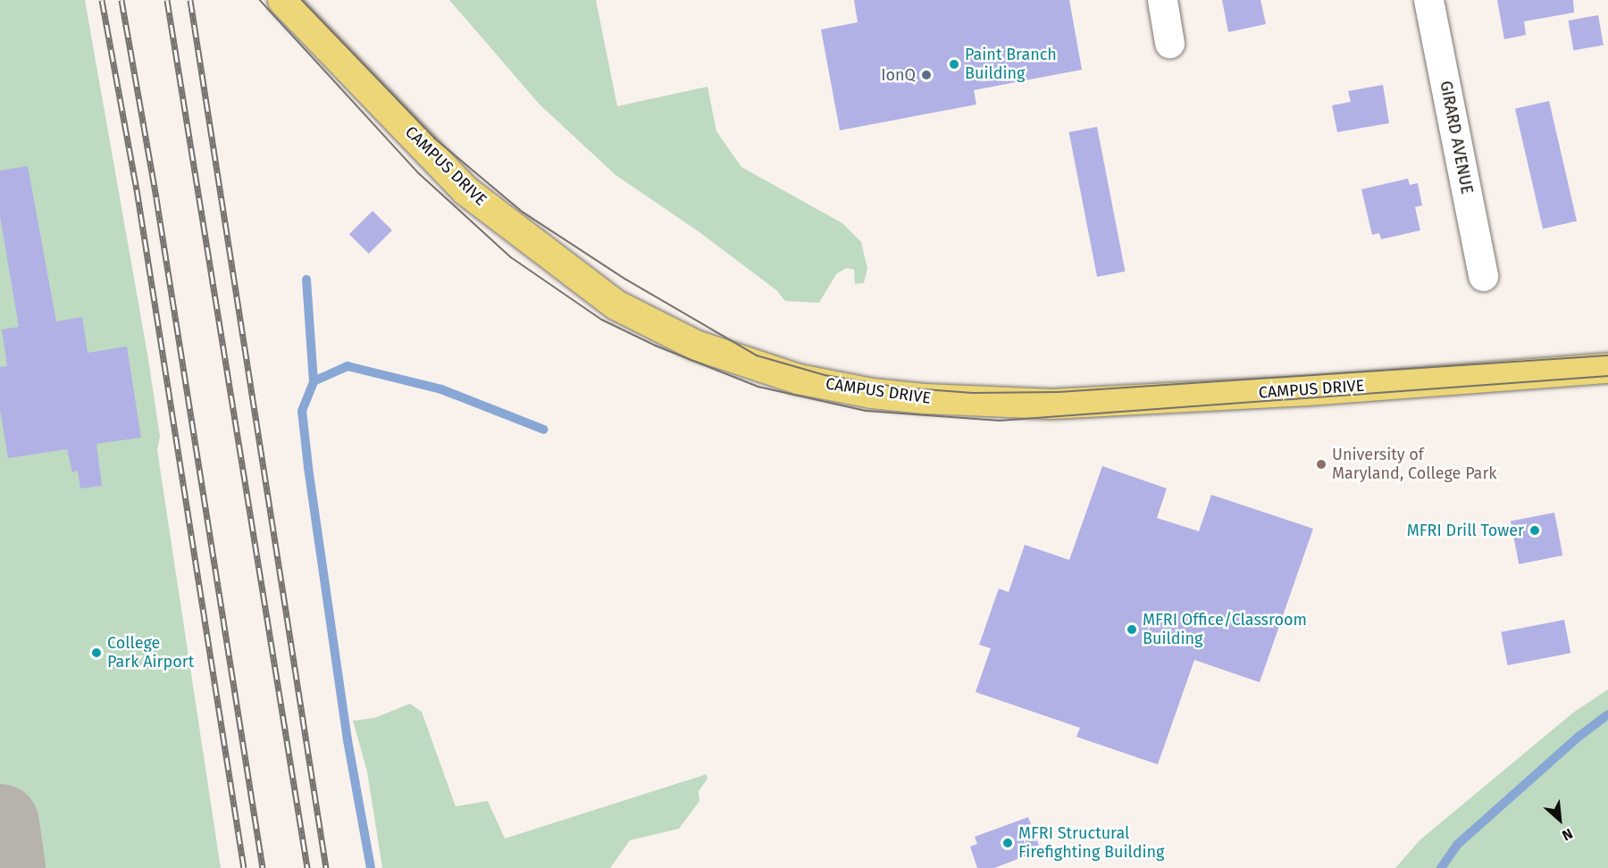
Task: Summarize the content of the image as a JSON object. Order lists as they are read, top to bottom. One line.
{"streets":{"main road":["CAMPUS DRIVE"],"street":["GIRARD AVENUE"]},"places":["Paint Branch Building","IonQ","University of Maryland, College Park","MFRI Drill Tower","MFRI Office/Classroom Building","College Park Airport","MFRI Structural Firefighting Building"],"north":"bottom right"}
